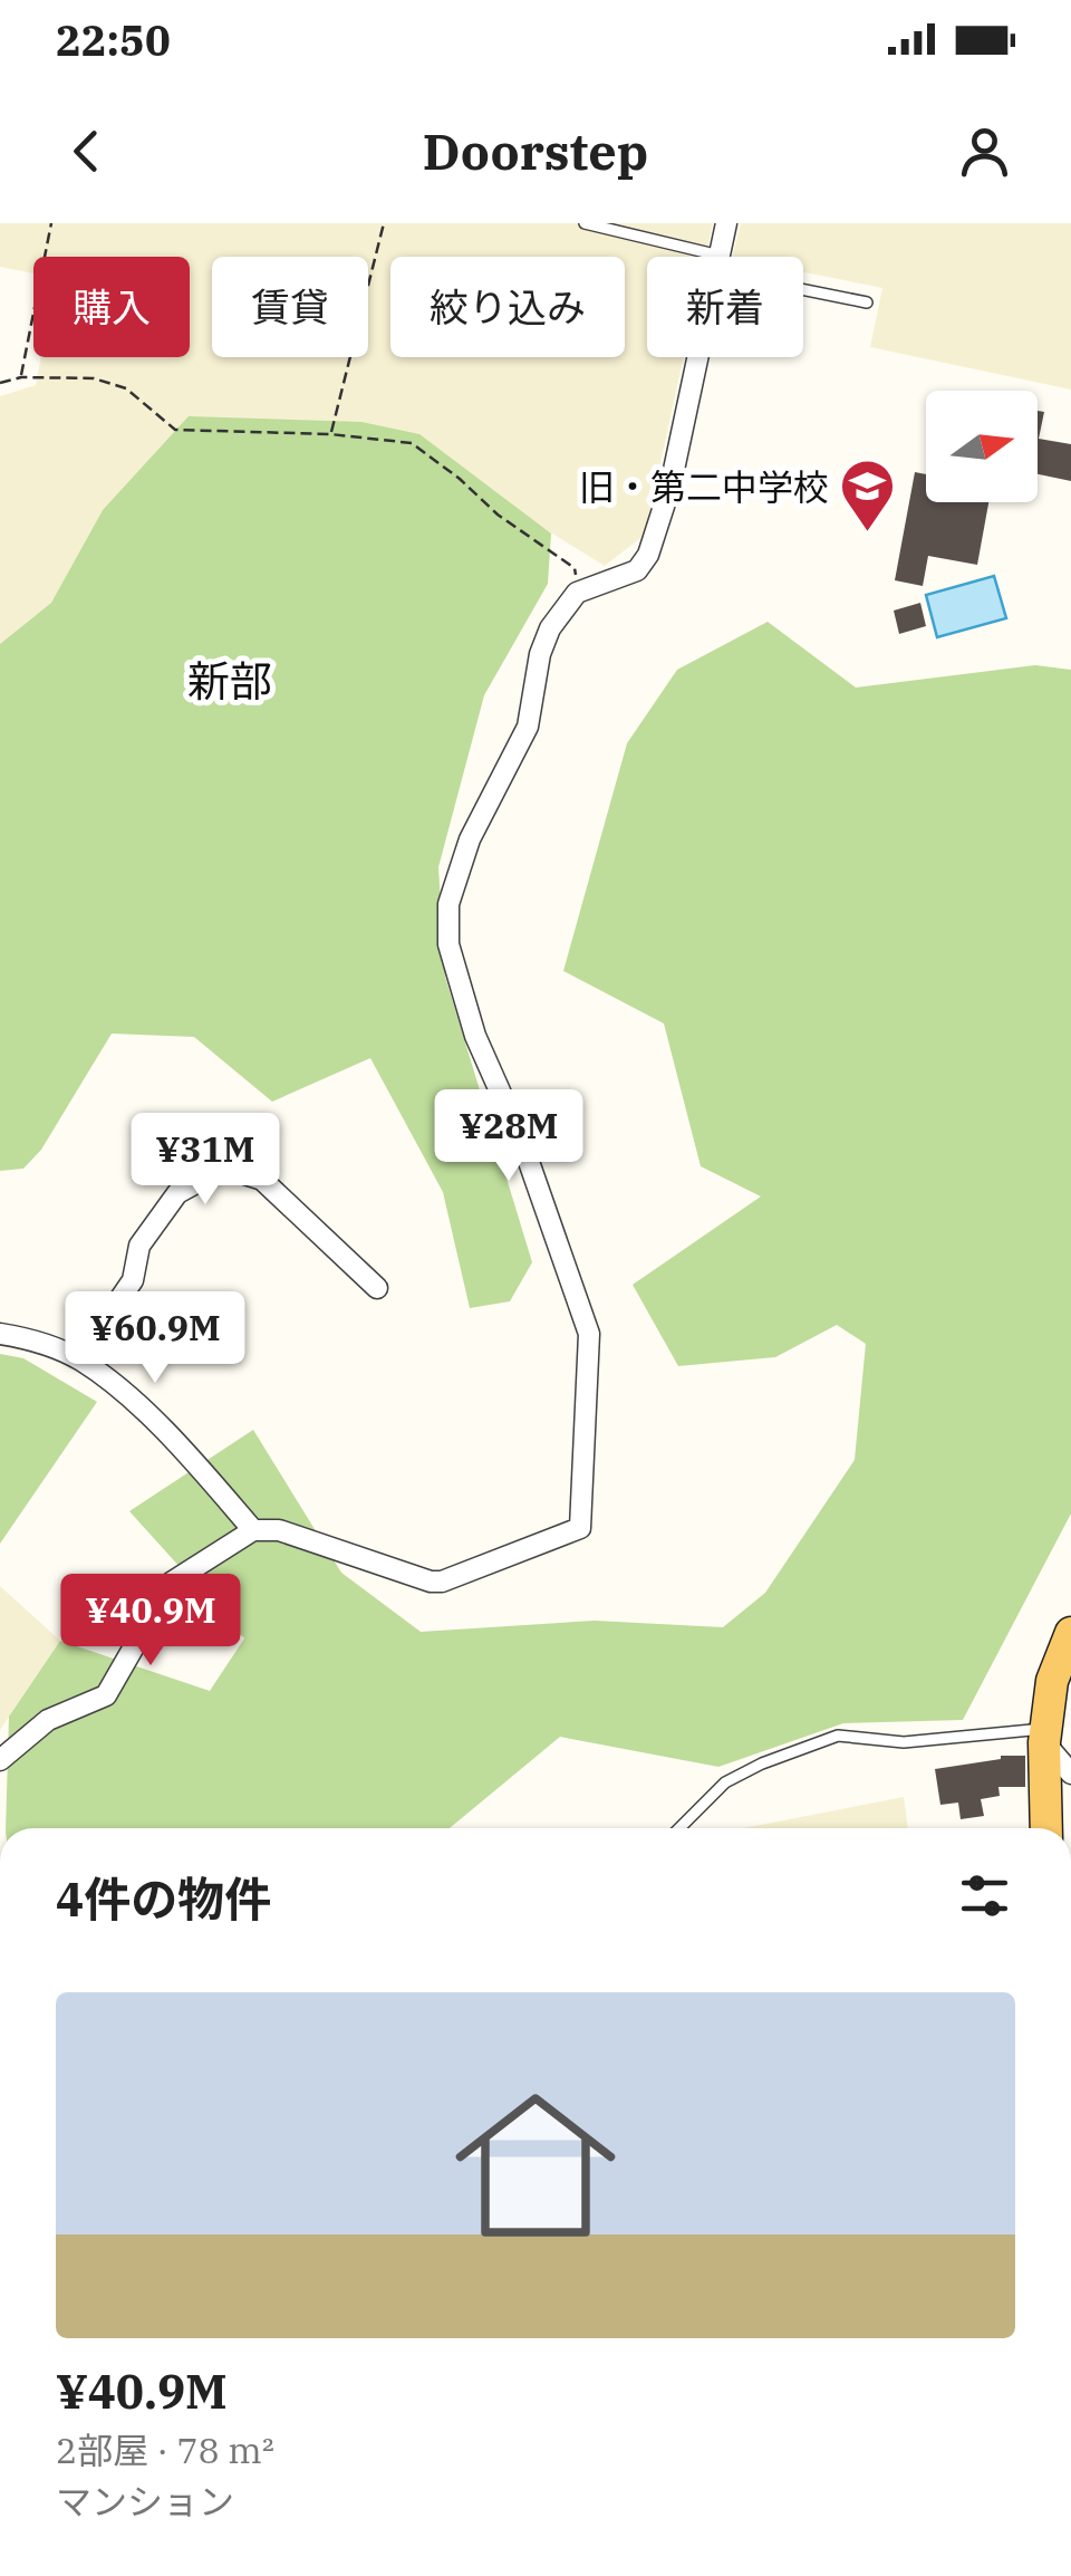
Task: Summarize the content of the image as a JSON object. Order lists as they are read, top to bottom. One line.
{"districts":["新部"],"places":{"school or university":["旧・第二中学校"]},"north":"right","page":{"status":"22:50","header":"Doorstep","chip":["購入","賃貸","絞り込み","新着"],"price":["¥28M","¥31M","¥60.9M","¥40.9M"],"heading":"4件の物件","list":[{"name":"¥40.9M","note":"2部屋 · 78 m² · マンション"}]}}
